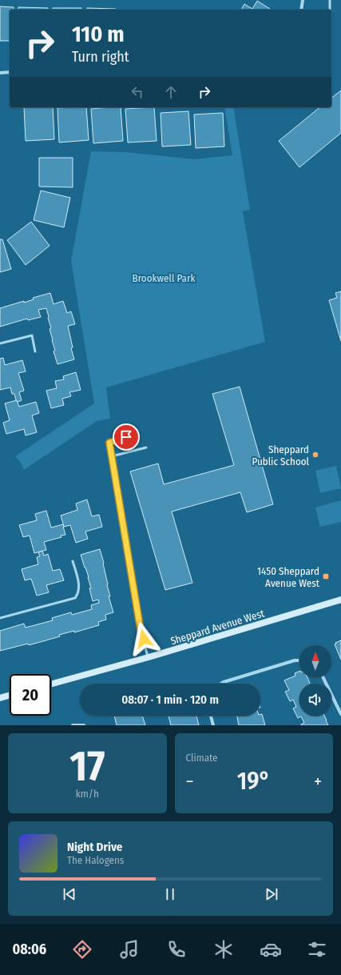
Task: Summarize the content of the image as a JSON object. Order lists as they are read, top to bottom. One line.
{"streets":{"main road":["Sheppard Avenue West"]},"parks":["Brookwell Park"],"places":{"other":["Sheppard Public School"],"transit":["1450 Sheppard Avenue West"]},"north":"top","page":{"turn":["110 m","Turn right"],"limit":"20","trip":"08:07 · 1 min · 120 m","tile":[["17","km/h"],"Climate"],"heat":["−","19°","+"],"song":["Night Drive","The Halogens"],"tabs":"08:06"}}
